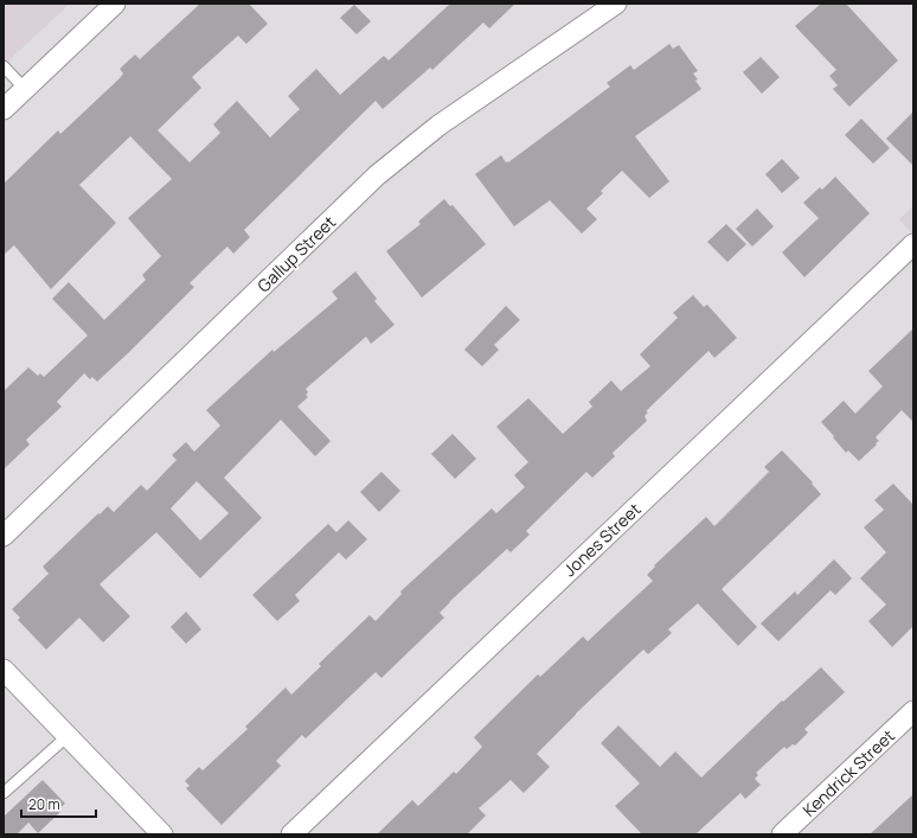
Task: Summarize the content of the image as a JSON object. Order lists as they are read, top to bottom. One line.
{"streets":{"street":["Gallup Street","Jones Street","Kendrick Street"]},"scale_bar":"20 m"}
